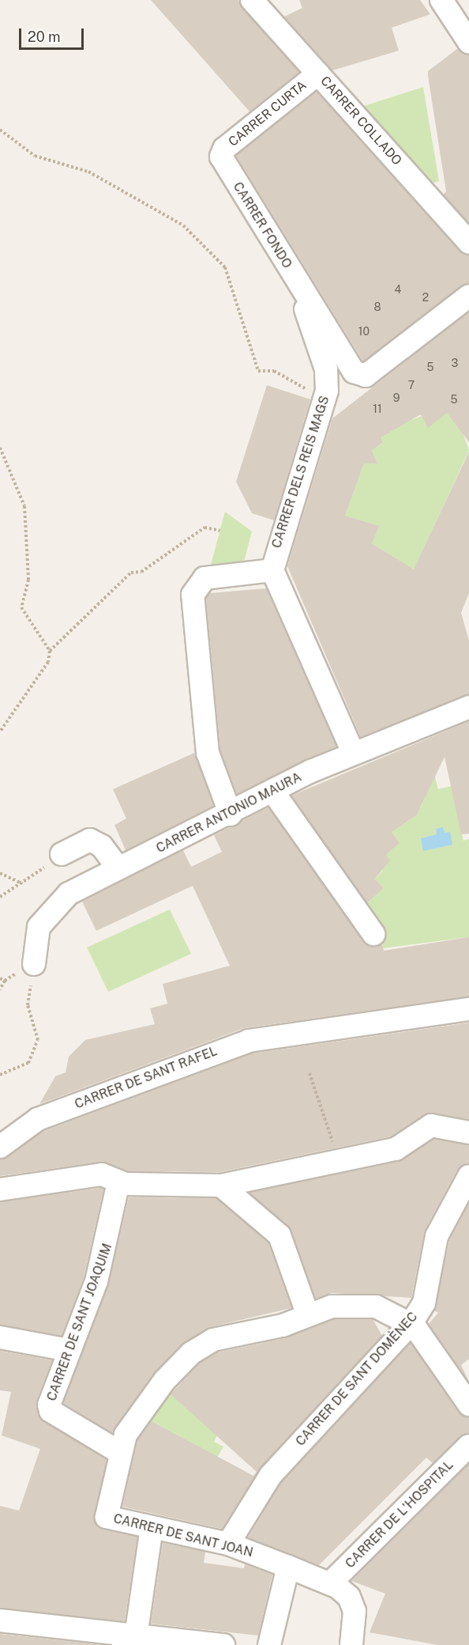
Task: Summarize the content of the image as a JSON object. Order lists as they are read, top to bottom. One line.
{"streets":{"street":["CARRER CURTA","CARRER COLLADO","CARRER FONDO","CARRER DELS REIS MAGS","CARRER ANTONIO MAURA","CARRER DE SANT RAFEL","CARRER DE SANT JOAQUIM","CARRER DE SANT DOMÈNEC","CARRER DE L'HOSPITAL","CARRER DE SANT JOAN"]},"crossings":[["CARRER CURTA","CARRER COLLADO"],["CARRER CURTA","CARRER FONDO"],["CARRER FONDO","CARRER DELS REIS MAGS"],["CARRER DE SANT JOAQUIM","CARRER DE SANT JOAN"],["CARRER DE SANT DOMÈNEC","CARRER DE SANT JOAN"],["CARRER DE L'HOSPITAL","CARRER DE SANT JOAN"]],"house_numbers":["4","2","8","10","3","5","7","9","5","11"],"scale_bar":"20 m"}
